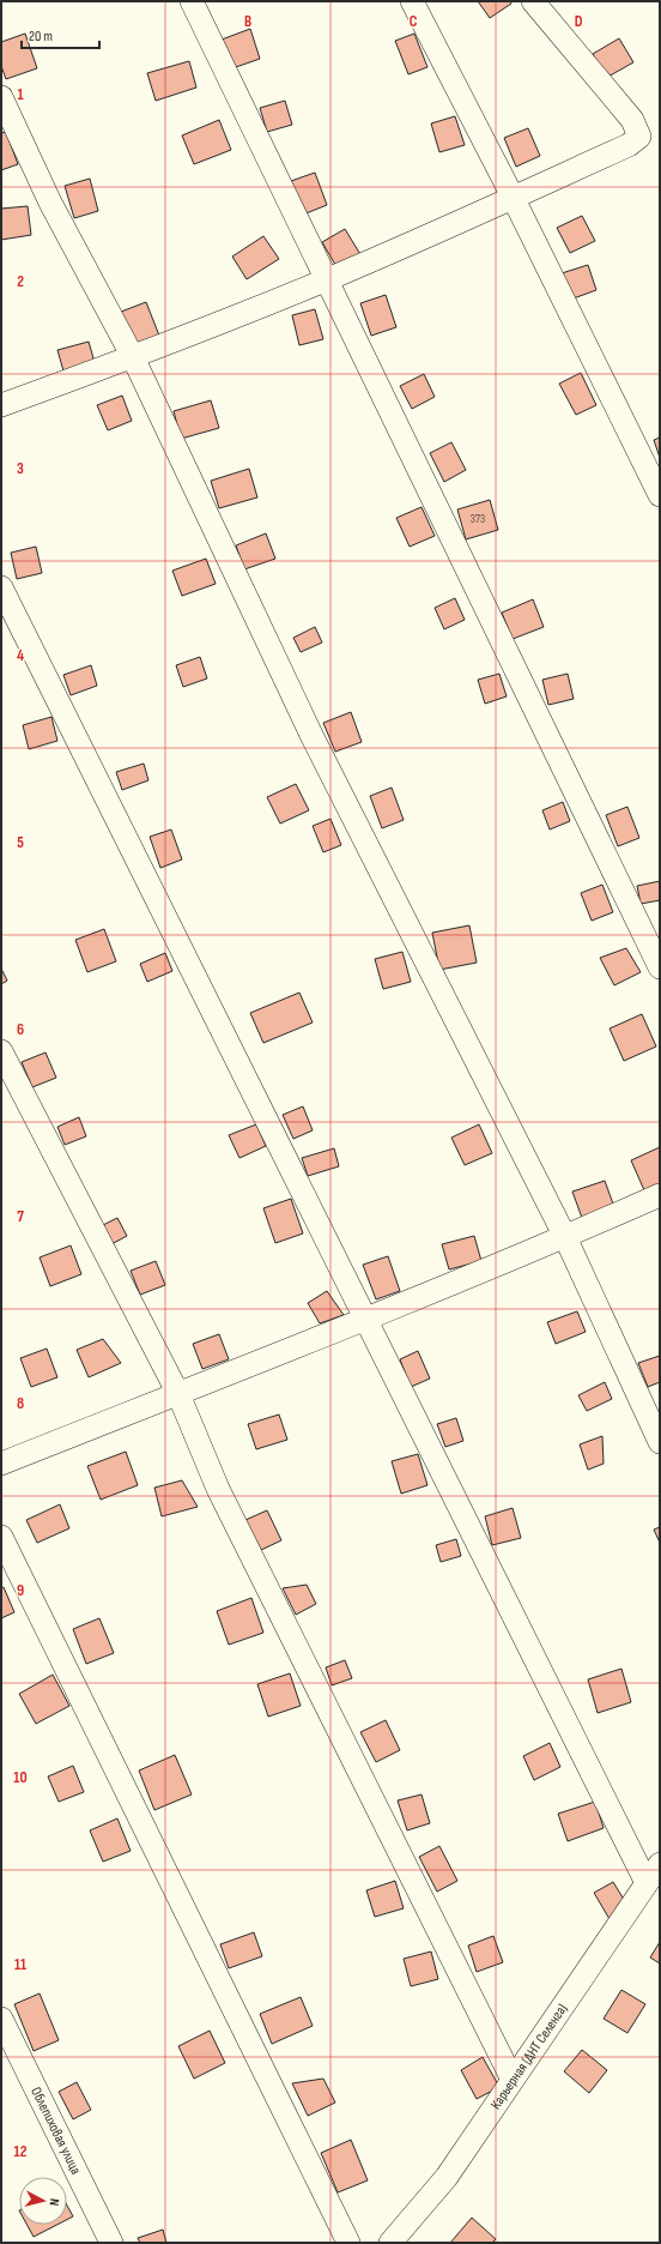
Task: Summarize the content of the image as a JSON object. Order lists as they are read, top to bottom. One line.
{"streets":{"street":["Карьерная (ДНТ Селенга)","Облепиховая улица"]},"house_numbers":["373"],"scale_bar":"20 m","north":"right","grid":{"columns":["B","C","D"],"rows":["1","2","3","4","5","6","7","8","9","10","11","12"]}}
